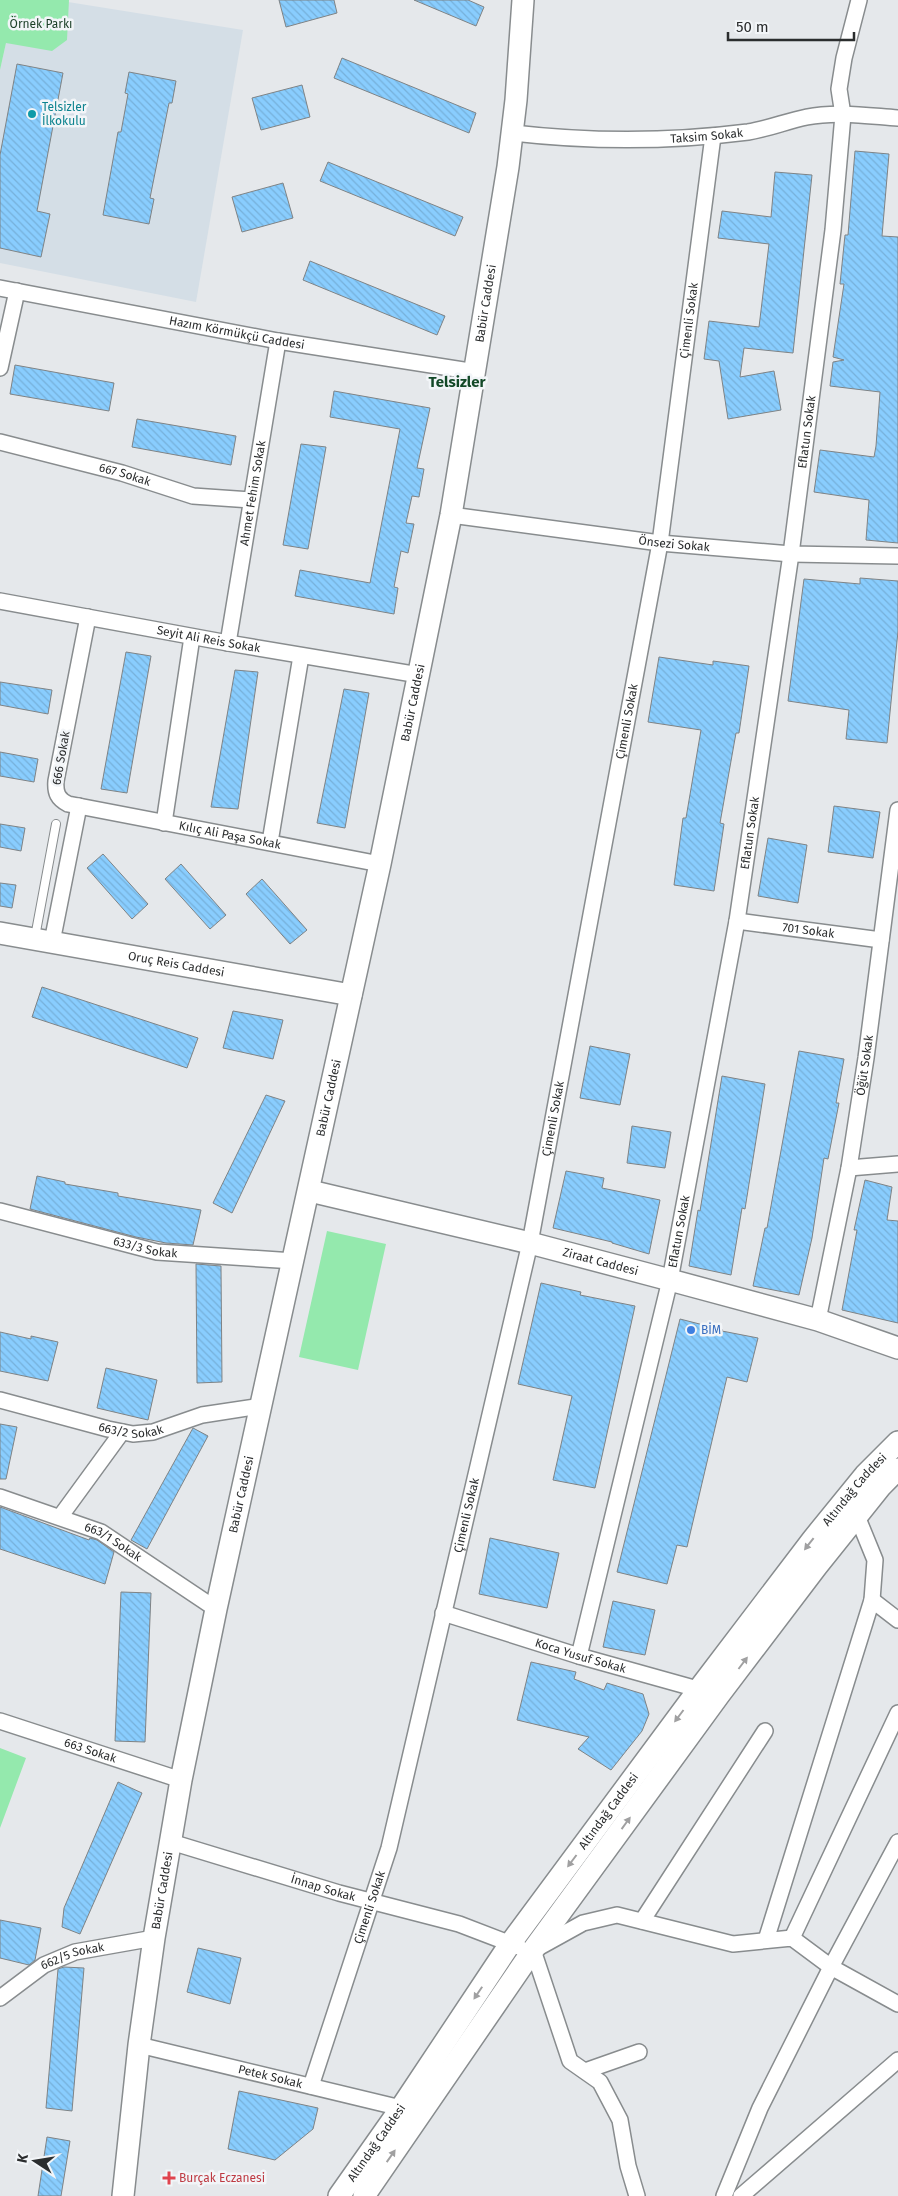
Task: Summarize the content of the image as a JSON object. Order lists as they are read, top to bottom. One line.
{"streets":{"main road":["Babür Caddesi","Oruç Reis Caddesi","Ziraat Caddesi","Altındağ Caddesi"],"street":["Taksim Sokak","Çimenli Sokak","Hazım Körmükçü Caddesi","Eflatun Sokak","667 Sokak","Ahmet Fehim Sokak","Önsezi Sokak","Seyit Ali Reis Sokak","666 Sokak","Kılıç Ali Paşa Sokak","701 Sokak","Öğüt Sokak","633/3 Sokak","663/2 Sokak","663/1 Sokak","Koca Yusuf Sokak","663 Sokak","İnnap Sokak","662/5 Sokak","Petek Sokak"]},"crossings":[["Taksim Sokak","Babür Caddesi"],["Taksim Sokak","Çimenli Sokak"],["Taksim Sokak","Eflatun Sokak"],["Babür Caddesi","Hazım Körmükçü Caddesi"],["Babür Caddesi","Önsezi Sokak"],["Babür Caddesi","Seyit Ali Reis Sokak"],["Babür Caddesi","Kılıç Ali Paşa Sokak"],["Babür Caddesi","Oruç Reis Caddesi"],["Babür Caddesi","633/3 Sokak"],["Babür Caddesi","Ziraat Caddesi"],["Babür Caddesi","663/2 Sokak"],["Babür Caddesi","663/1 Sokak"],["Babür Caddesi","663 Sokak"],["Babür Caddesi","İnnap Sokak"],["Babür Caddesi","662/5 Sokak"],["Babür Caddesi","Petek Sokak"],["Çimenli Sokak","Önsezi Sokak"],["Çimenli Sokak","Ziraat Caddesi"],["Çimenli Sokak","Koca Yusuf Sokak"],["Çimenli Sokak","İnnap Sokak"],["Çimenli Sokak","Petek Sokak"],["Hazım Körmükçü Caddesi","Ahmet Fehim Sokak"],["Eflatun Sokak","Önsezi Sokak"],["Eflatun Sokak","701 Sokak"],["Eflatun Sokak","Ziraat Caddesi"],["Eflatun Sokak","Koca Yusuf Sokak"],["667 Sokak","Ahmet Fehim Sokak"],["Ahmet Fehim Sokak","Seyit Ali Reis Sokak"],["Seyit Ali Reis Sokak","666 Sokak"],["666 Sokak","Kılıç Ali Paşa Sokak"],["701 Sokak","Öğüt Sokak"],["Öğüt Sokak","Ziraat Caddesi"],["Altındağ Caddesi","Koca Yusuf Sokak"],["Altındağ Caddesi","İnnap Sokak"],["Altındağ Caddesi","Petek Sokak"]],"districts":["Telsizler"],"parks":["Örnek Parkı"],"places":{"other":["Telsizler İlkokulu","BİM"],"health":["Burçak Eczanesi"]},"scale_bar":"50 m","north":"left"}
